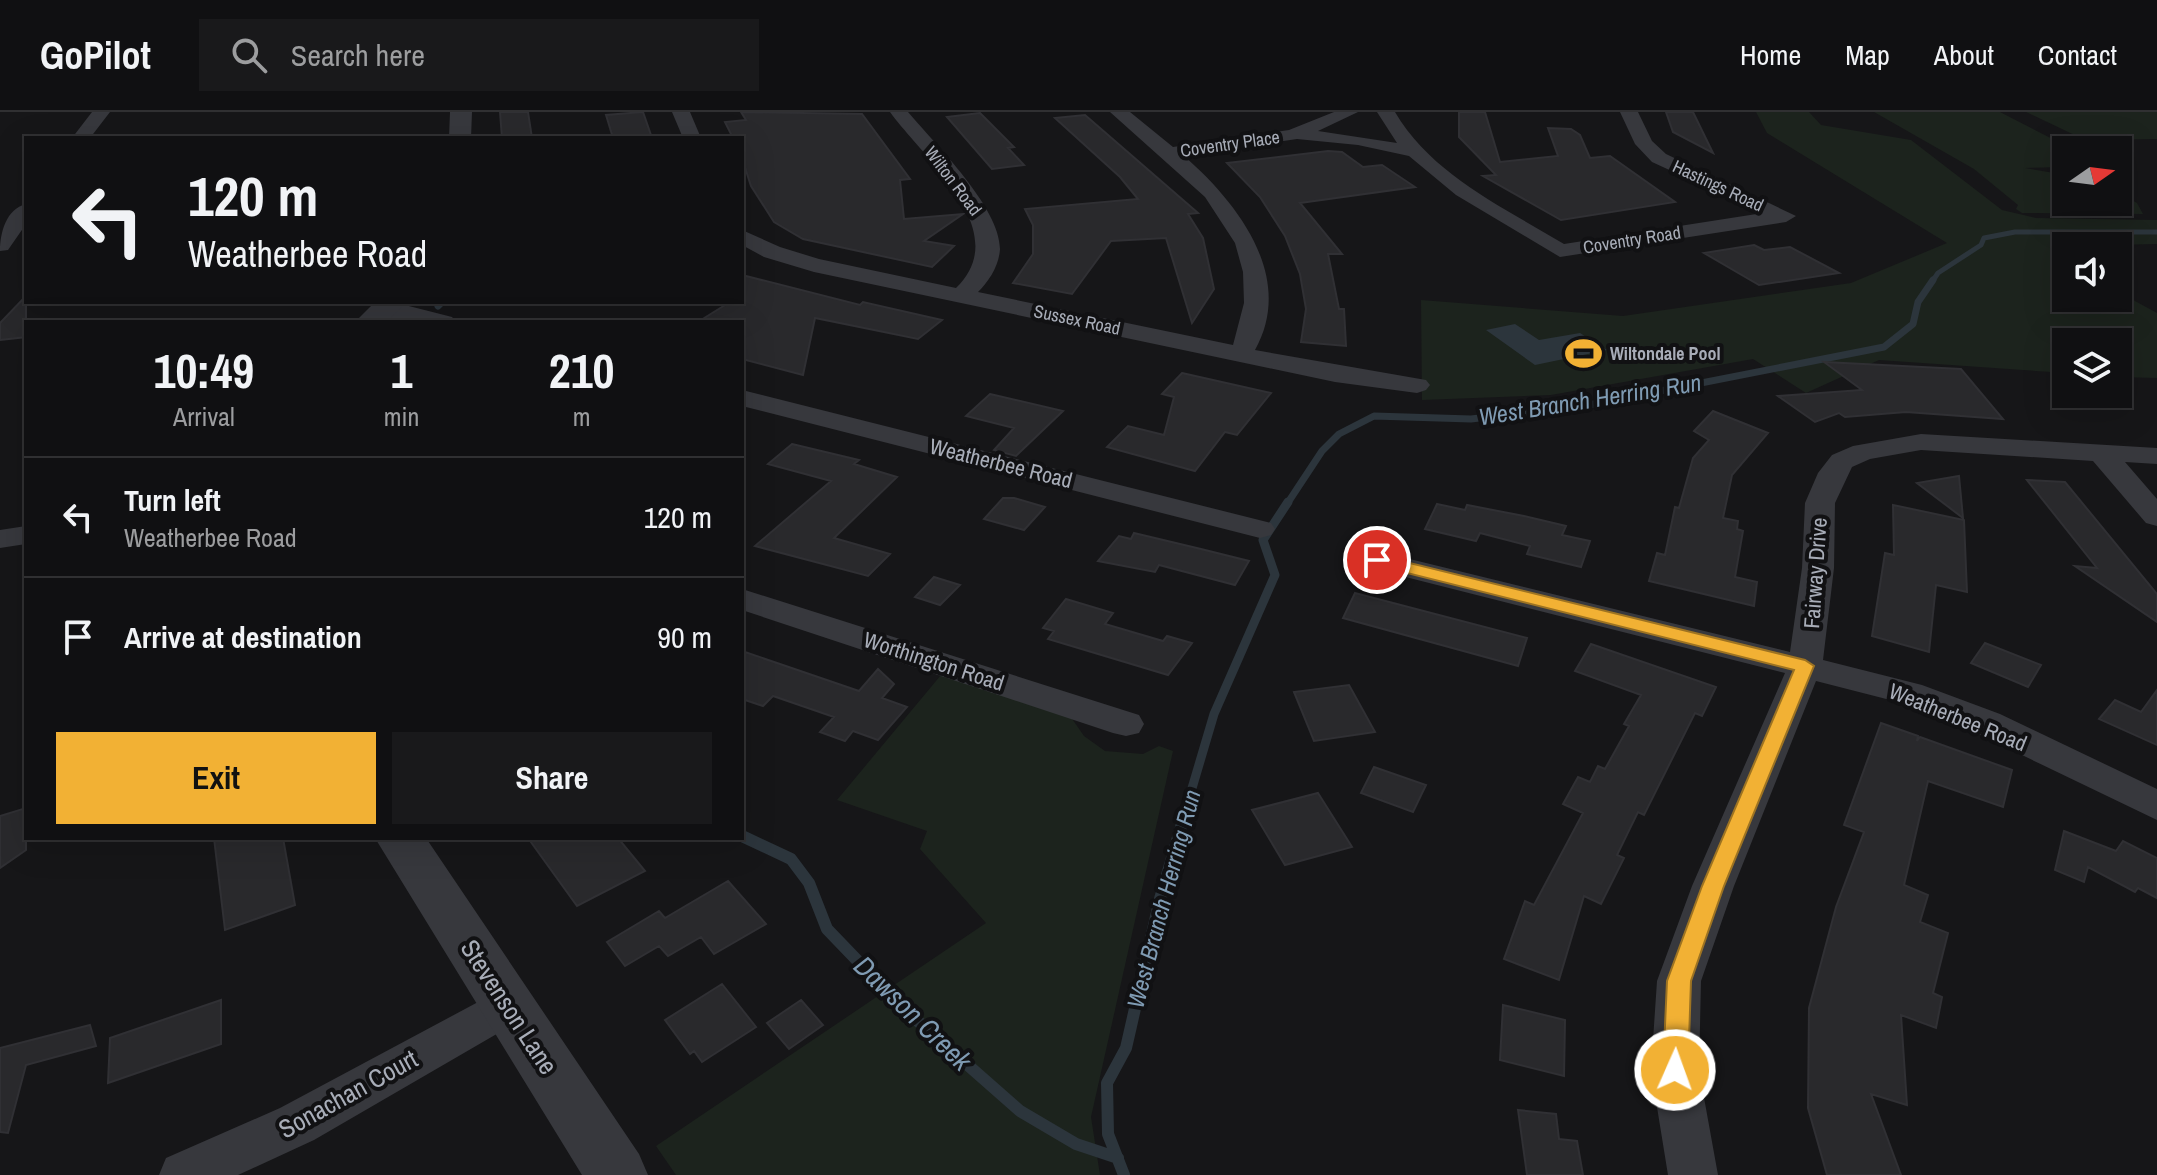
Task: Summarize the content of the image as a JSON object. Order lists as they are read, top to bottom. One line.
{"streets":{"street":["Coventry Place","Wilton Road","Hastings Road","Coventry Road","Sussex Road","Weatherbee Road","Fairway Drive","Worthington Road","Stevenson Lane","Sonachan Court"]},"crossings":[["Coventry Place","Coventry Road"],["Wilton Road","Sussex Road"],["Hastings Road","Coventry Road"],["Weatherbee Road","Fairway Drive"],["Stevenson Lane","Sonachan Court"]],"water":["West Branch Herring Run","Dawson Creek"],"places":{"sports":["Wiltondale Pool"]},"north":"right","page":{"header":"GoPilot","search":"Search here","nav":["Home","Map","About","Contact"],"turn":["120 m","Weatherbee Road"],"eta":["10:49","Arrival","1","min","210","m"],"list":[{"name":"Turn left","note":"Weatherbee Road","value":"120 m"},{"name":"Arrive at destination","value":"90 m"}],"buttons":["Exit","Share"]}}
